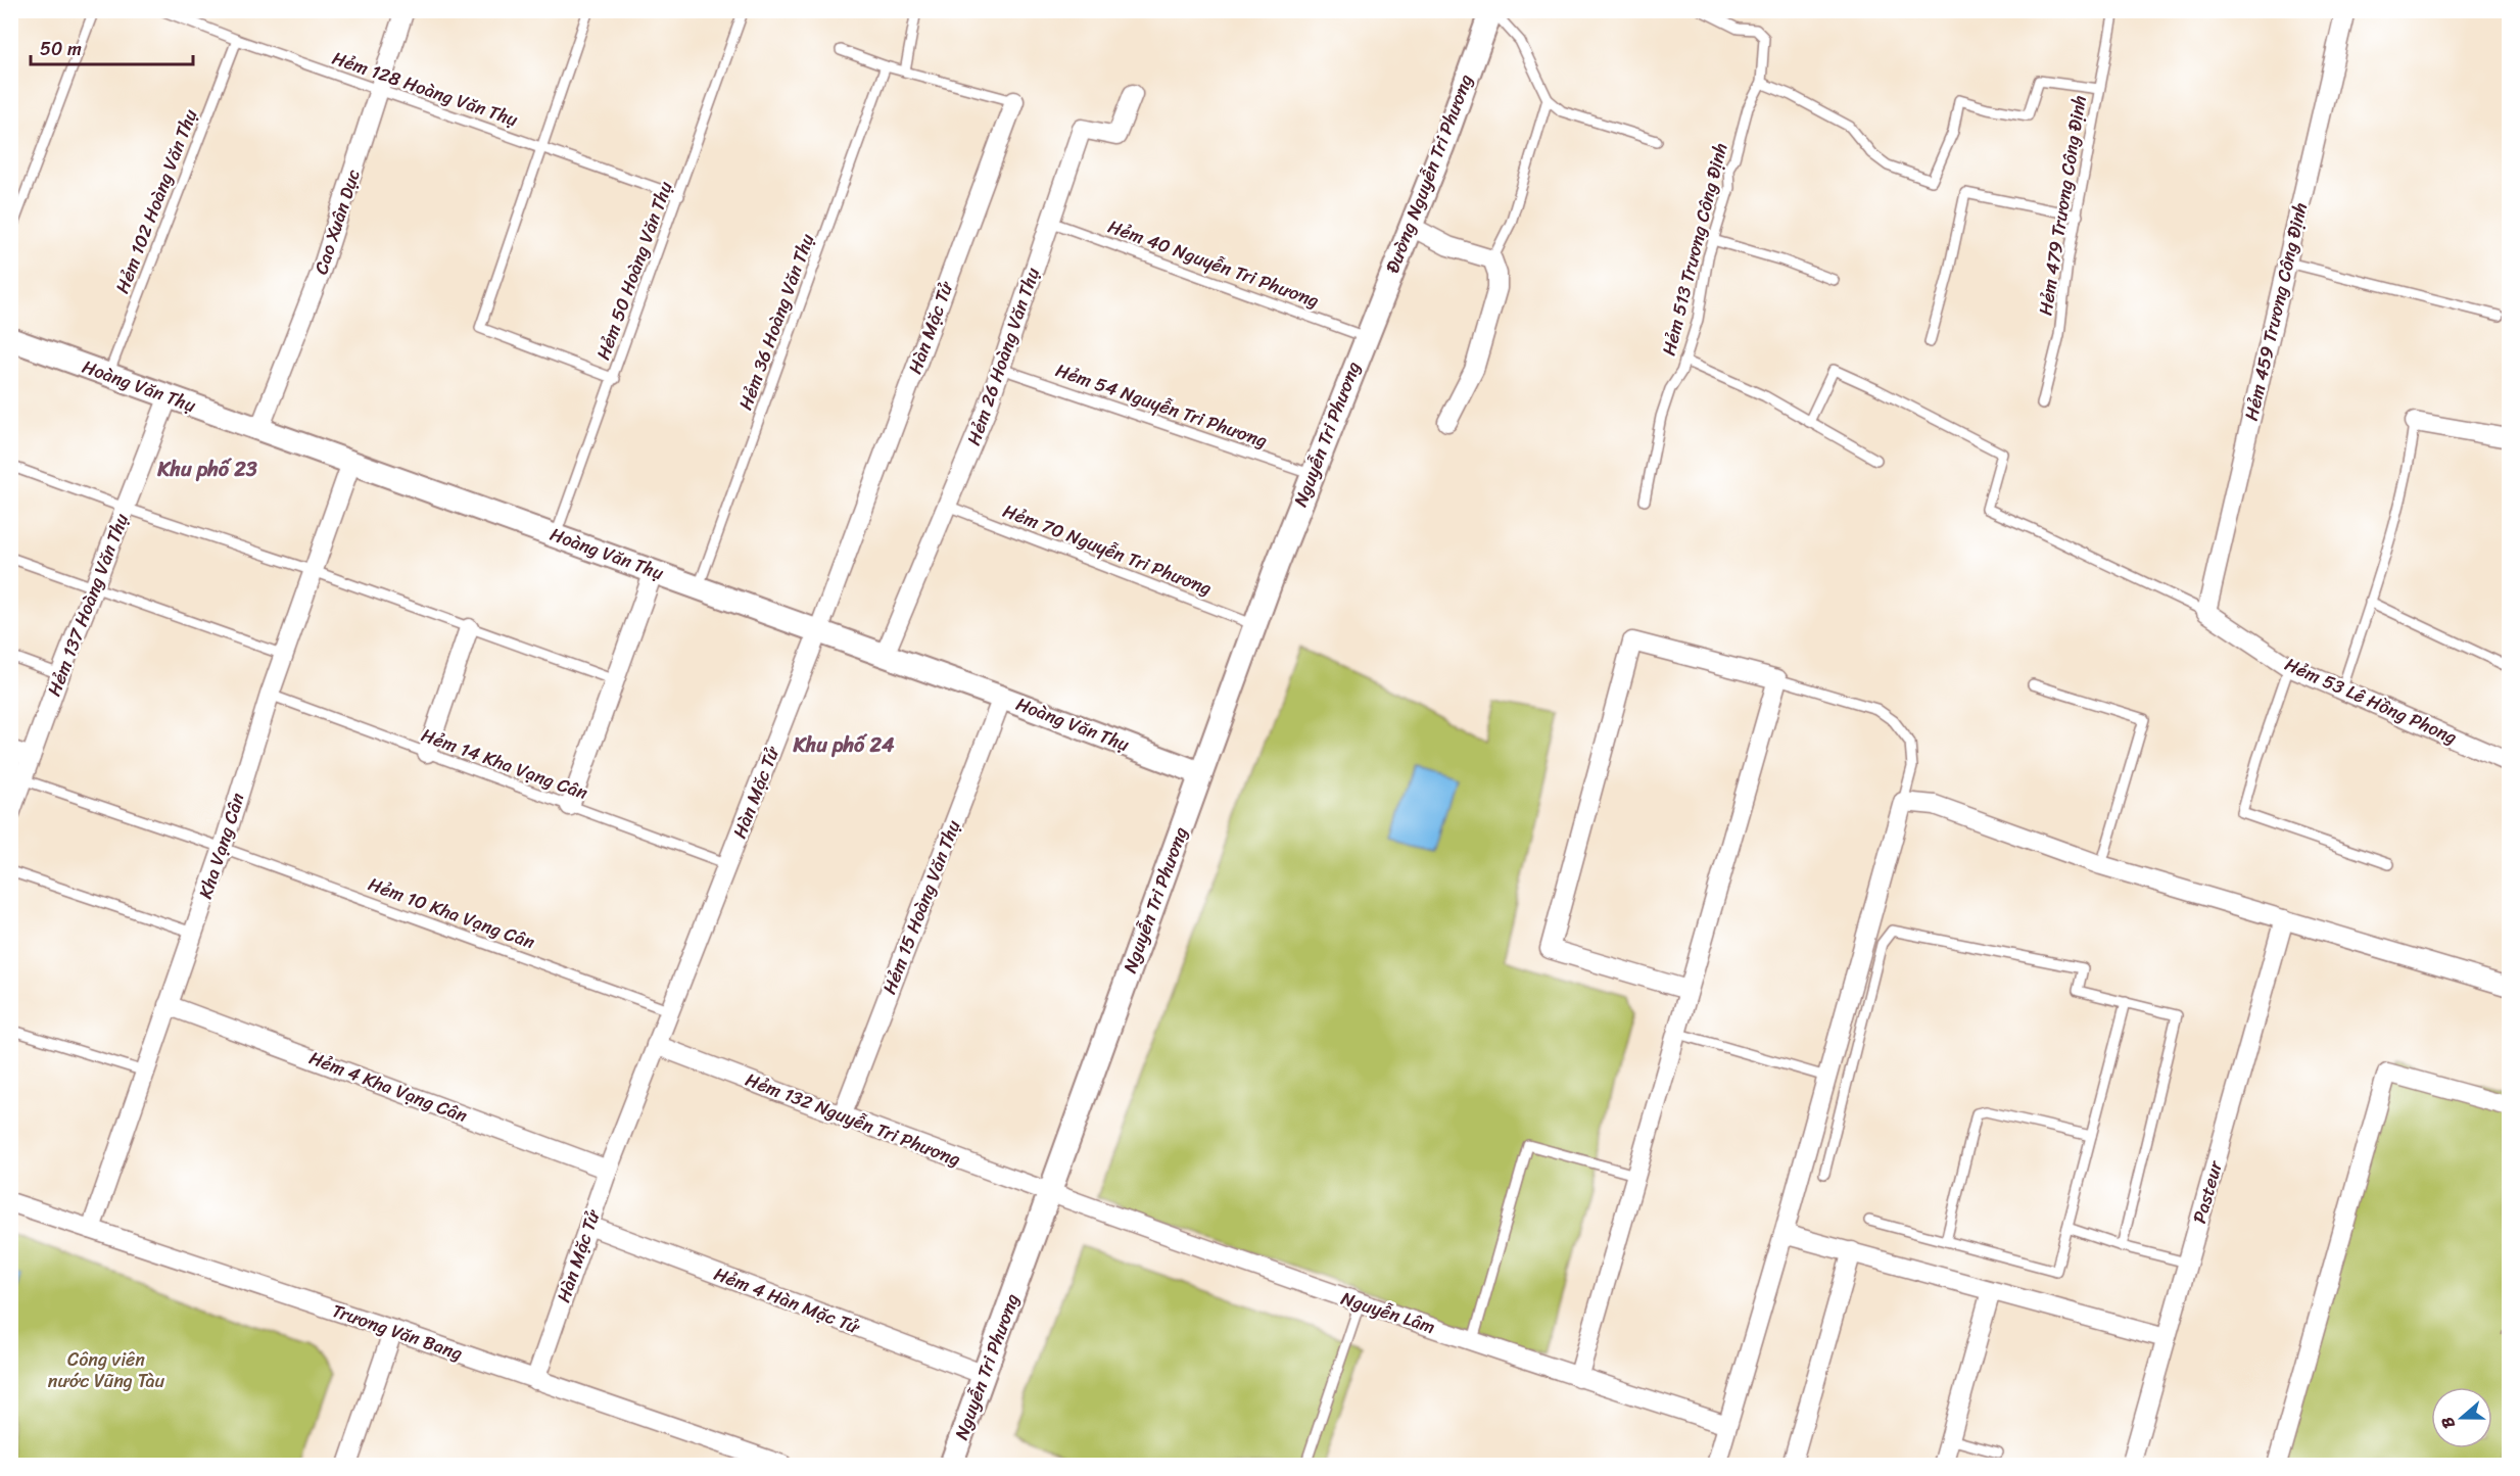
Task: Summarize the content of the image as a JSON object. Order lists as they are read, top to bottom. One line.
{"streets":{"street":["Đường Nguyễn Tri Phương","Cao Xuân Dục","Hẻm 459 Trương Công Định","Hàn Mặc Tử","Hẻm 26 Hoàng Văn Thụ","Hoàng Văn Thụ","Nguyễn Tri Phương","Hẻm 137 Hoàng Văn Thụ","Hẻm 53 Lê Hồng Phong","Kha Vạng Cân","Hẻm 15 Hoàng Văn Thụ","Hẻm 4 Kha Vạng Cân","Hẻm 132 Nguyễn Tri Phương","Pasteur","Hẻm 4 Hàn Mặc Tử","Nguyễn Lâm","Trương Văn Bang"],"lane":["Hẻm 128 Hoàng Văn Thụ","Hẻm 102 Hoàng Văn Thụ","Hẻm 479 Trương Công Định","Hẻm 513 Trương Công Định","Hẻm 40 Nguyễn Tri Phương","Hẻm 50 Hoàng Văn Thụ","Hẻm 36 Hoàng Văn Thụ","Hẻm 54 Nguyễn Tri Phương","Hẻm 70 Nguyễn Tri Phương","Hẻm 14 Kha Vạng Cân","Hẻm 10 Kha Vạng Cân"]},"crossings":[["Hẻm 128 Hoàng Văn Thụ","Hẻm 102 Hoàng Văn Thụ"],["Hẻm 128 Hoàng Văn Thụ","Cao Xuân Dục"],["Hẻm 128 Hoàng Văn Thụ","Hẻm 50 Hoàng Văn Thụ"],["Đường Nguyễn Tri Phương","Hẻm 40 Nguyễn Tri Phương"],["Đường Nguyễn Tri Phương","Nguyễn Tri Phương"],["Hẻm 102 Hoàng Văn Thụ","Hoàng Văn Thụ"],["Cao Xuân Dục","Hoàng Văn Thụ"],["Hẻm 40 Nguyễn Tri Phương","Hẻm 26 Hoàng Văn Thụ"],["Hẻm 40 Nguyễn Tri Phương","Nguyễn Tri Phương"],["Hẻm 50 Hoàng Văn Thụ","Hoàng Văn Thụ"],["Hẻm 459 Trương Công Định","Hẻm 53 Lê Hồng Phong"],["Hẻm 36 Hoàng Văn Thụ","Hoàng Văn Thụ"],["Hàn Mặc Tử","Hoàng Văn Thụ"],["Hàn Mặc Tử","Hẻm 14 Kha Vạng Cân"],["Hàn Mặc Tử","Hẻm 10 Kha Vạng Cân"],["Hàn Mặc Tử","Hẻm 4 Kha Vạng Cân"],["Hàn Mặc Tử","Hẻm 132 Nguyễn Tri Phương"],["Hàn Mặc Tử","Hẻm 4 Hàn Mặc Tử"],["Hàn Mặc Tử","Trương Văn Bang"],["Hẻm 26 Hoàng Văn Thụ","Hoàng Văn Thụ"],["Hẻm 26 Hoàng Văn Thụ","Hẻm 54 Nguyễn Tri Phương"],["Hẻm 26 Hoàng Văn Thụ","Hẻm 70 Nguyễn Tri Phương"],["Hoàng Văn Thụ","Nguyễn Tri Phương"],["Hoàng Văn Thụ","Hẻm 137 Hoàng Văn Thụ"],["Hoàng Văn Thụ","Kha Vạng Cân"],["Hoàng Văn Thụ","Hẻm 15 Hoàng Văn Thụ"],["Hẻm 54 Nguyễn Tri Phương","Nguyễn Tri Phương"],["Nguyễn Tri Phương","Hẻm 70 Nguyễn Tri Phương"],["Nguyễn Tri Phương","Hẻm 132 Nguyễn Tri Phương"],["Nguyễn Tri Phương","Hẻm 4 Hàn Mặc Tử"],["Nguyễn Tri Phương","Nguyễn Lâm"],["Hẻm 137 Hoàng Văn Thụ","Hẻm 10 Kha Vạng Cân"],["Hẻm 14 Kha Vạng Cân","Kha Vạng Cân"],["Kha Vạng Cân","Hẻm 10 Kha Vạng Cân"],["Kha Vạng Cân","Hẻm 4 Kha Vạng Cân"],["Kha Vạng Cân","Trương Văn Bang"],["Hẻm 15 Hoàng Văn Thụ","Hẻm 132 Nguyễn Tri Phương"],["Hẻm 132 Nguyễn Tri Phương","Nguyễn Lâm"]],"districts":["Khu phố 23","Khu phố 24"],"parks":["Công viên nước Vũng Tàu"],"scale_bar":"50 m","north":"left"}
